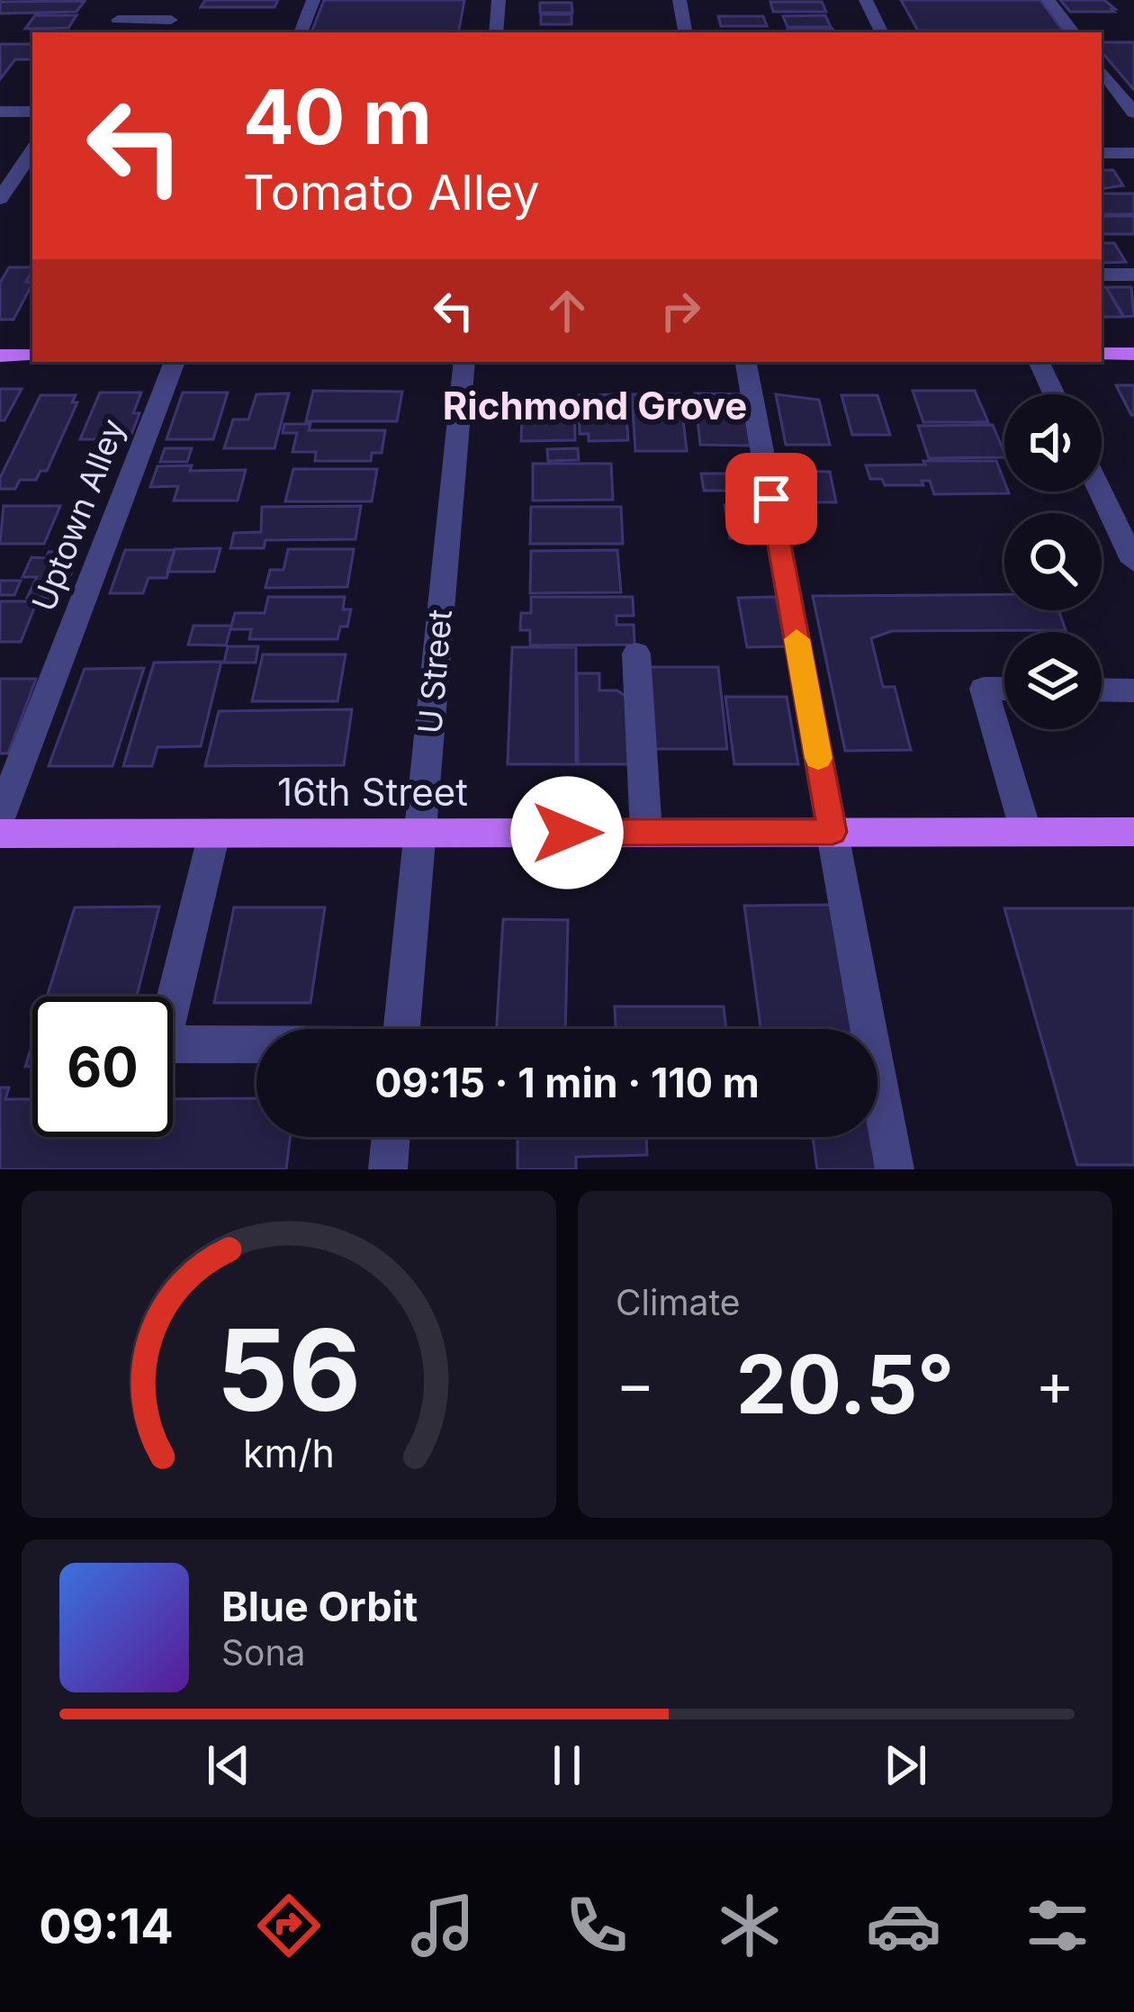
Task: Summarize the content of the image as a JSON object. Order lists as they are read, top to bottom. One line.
{"streets":{"main road":["16th Street"],"street":["Uptown Alley","U Street"]},"crossings":[["U Street","16th Street"]],"districts":["Richmond Grove"],"page":{"turn":["40 m","Tomato Alley"],"limit":"60","trip":"09:15 · 1 min · 110 m","tile":"Climate","heat":["−","20.5°","+"],"song":["Blue Orbit","Sona"],"tabs":"09:14","gauge":["56","km/h"]}}
